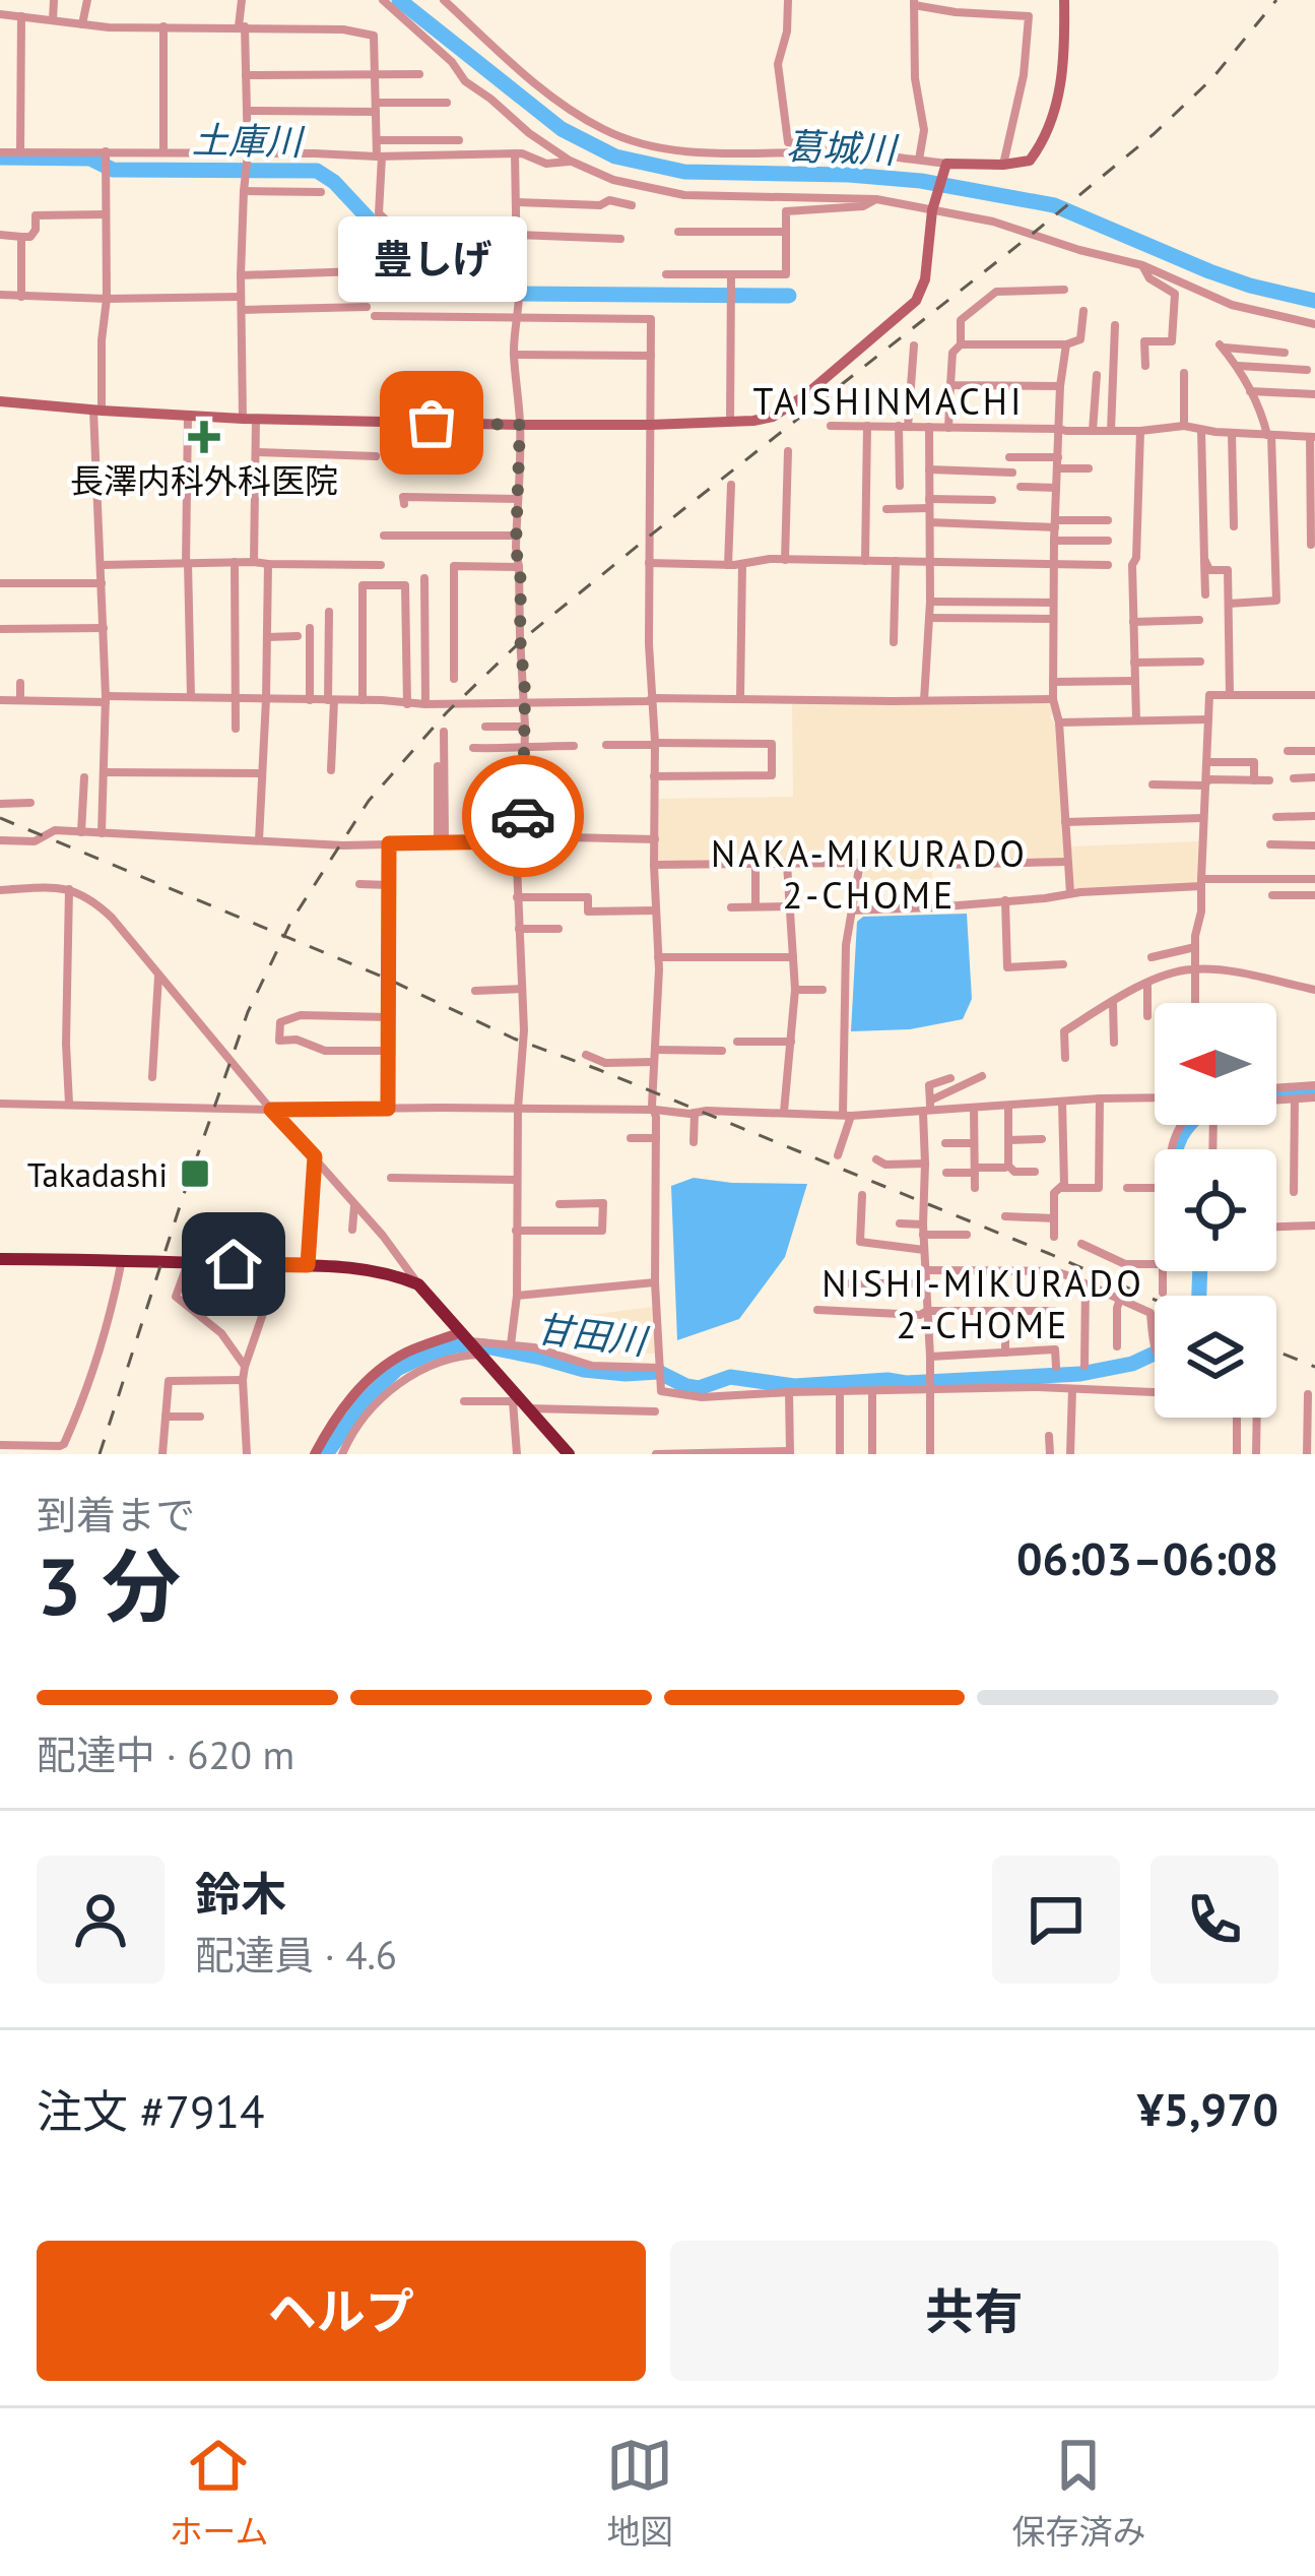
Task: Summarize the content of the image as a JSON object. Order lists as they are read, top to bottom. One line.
{"districts":["TAISHINMACHI","NAKA-MIKURADO 2-CHOME","NISHI-MIKURADO 2-CHOME"],"water":["土庫川","葛城川","甘田川"],"places":{"other":["豊しげ"],"health":["長澤内科外科医院"],"transit":["Takadashi"]},"north":"left","page":{"bubble":"豊しげ","heading":["3 分","到着まで","06:03–06:08"],"panel":["鈴木","配達員 · 4.6","注文 #7914","¥5,970"],"bar":"配達中 · 620 m","buttons":["ヘルプ","共有"],"tabs":["ホーム","地図","保存済み"]}}
